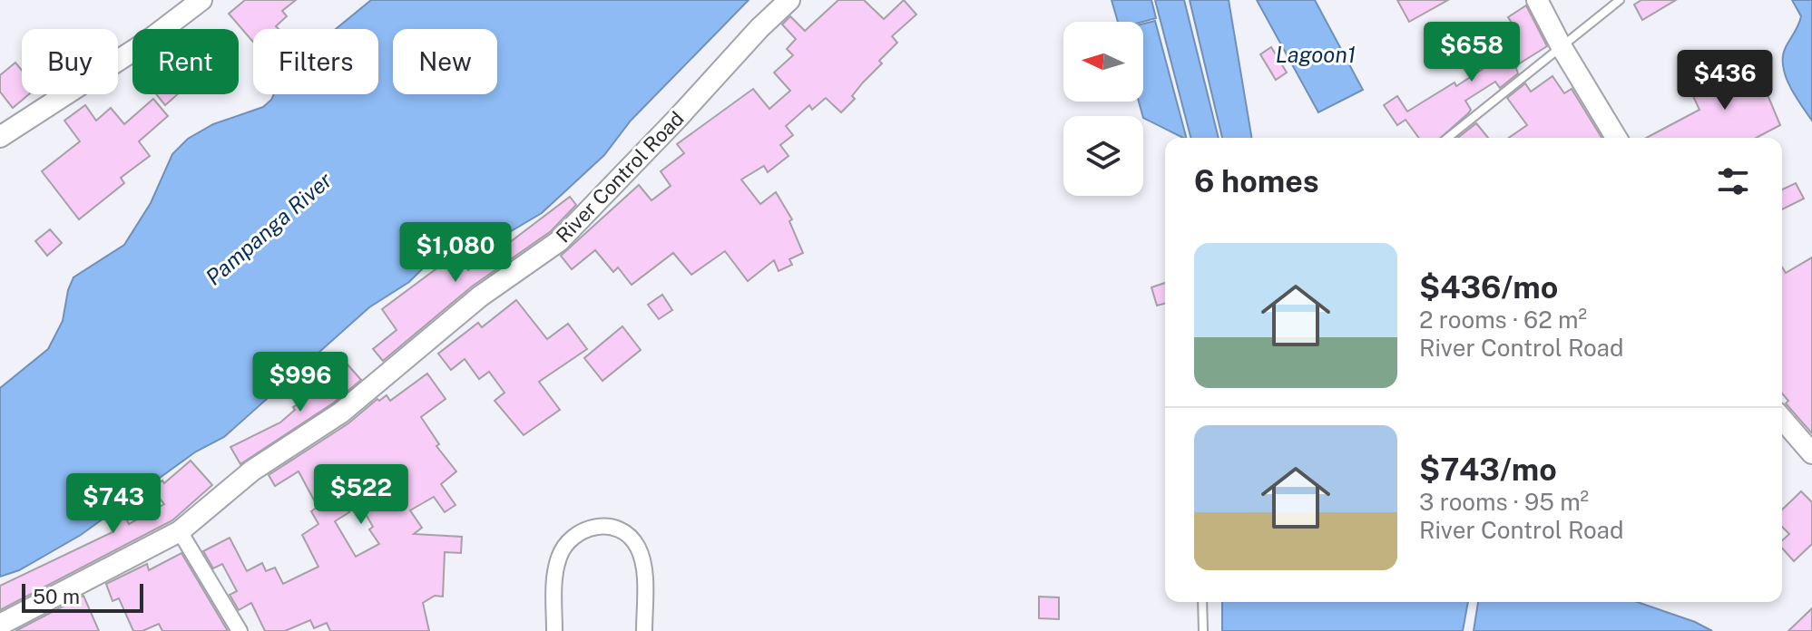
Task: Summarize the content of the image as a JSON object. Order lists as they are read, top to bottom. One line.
{"streets":{"street":["River Control Road"]},"water":["Lagoon1","Pampanga River"],"scale_bar":"50 m","north":"left","page":{"price":["$658","$436","$1,080","$996","$522","$743"],"chip":["Buy","Rent","Filters","New"],"heading":"6 homes","list":[{"name":"$436/mo","note":"2 rooms · 62 m² · River Control Road"},{"name":"$743/mo","note":"3 rooms · 95 m² · River Control Road"}],"scale":"50 m"}}
